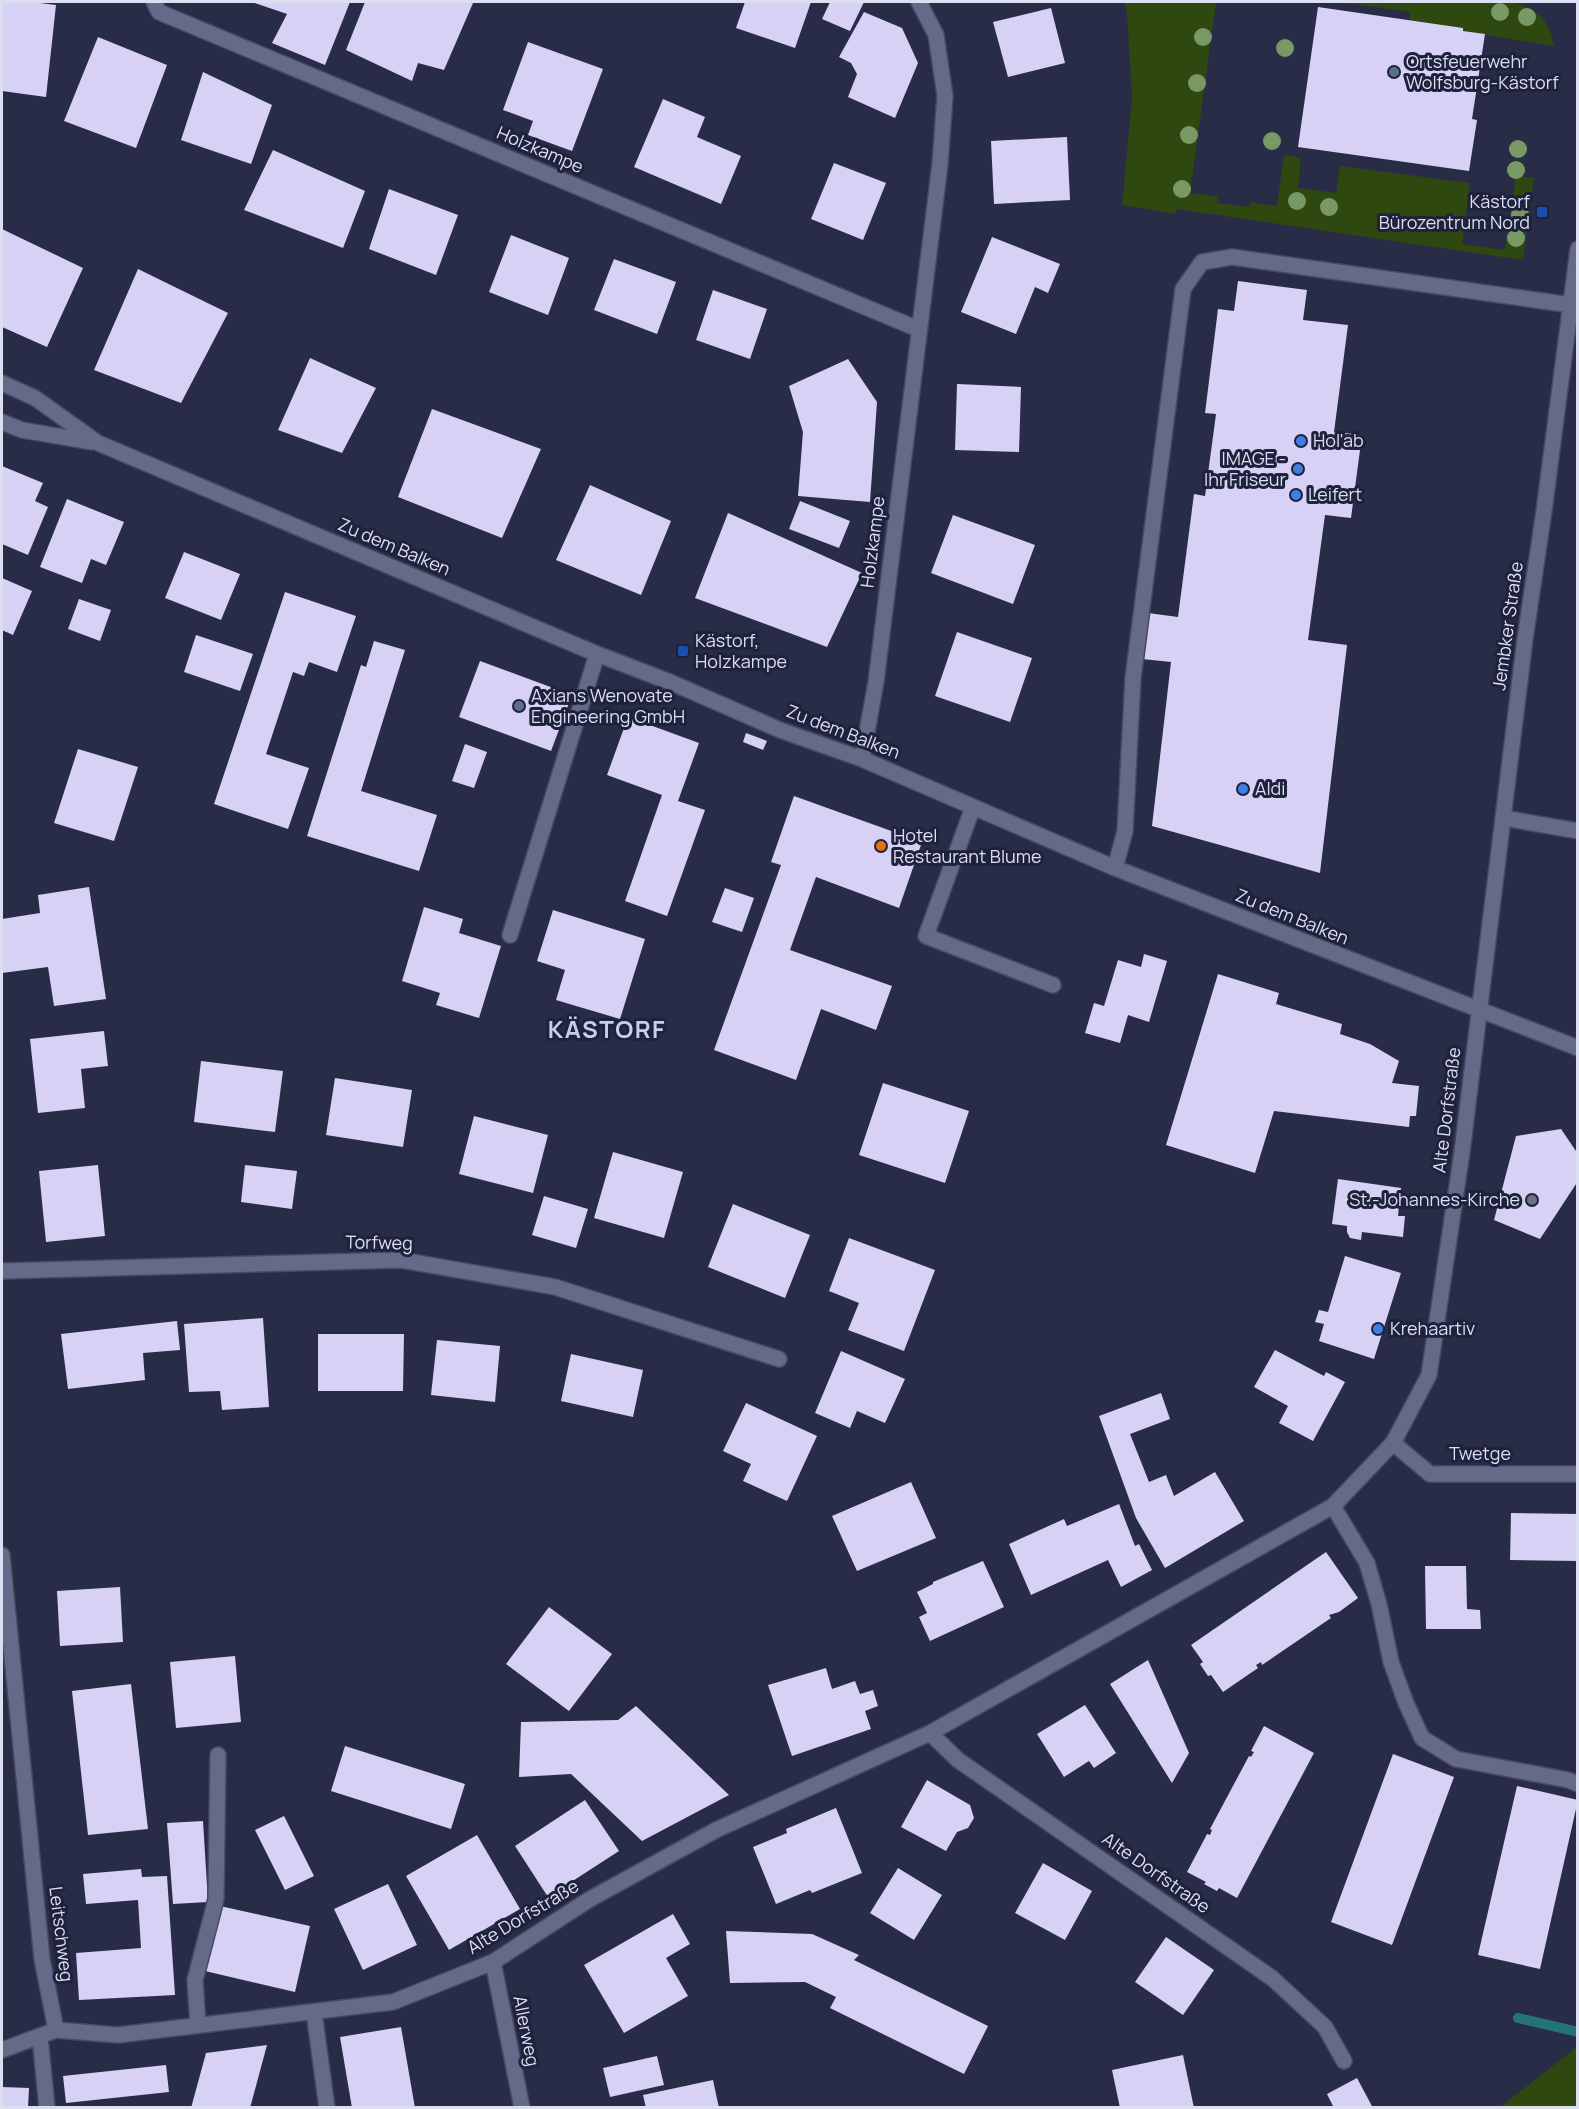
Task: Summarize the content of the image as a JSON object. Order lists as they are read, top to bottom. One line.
{"streets":{"street":["Holzkampe","Zu dem Balken","Jembker Straße","Alte Dorfstraße","Torfweg","Twetge","Leitschweg","Allerweg"]},"crossings":[["Holzkampe","Zu dem Balken"],["Zu dem Balken","Jembker Straße"],["Zu dem Balken","Alte Dorfstraße"],["Jembker Straße","Alte Dorfstraße"],["Alte Dorfstraße","Twetge"],["Alte Dorfstraße","Leitschweg"],["Alte Dorfstraße","Allerweg"]],"districts":["KÄSTORF"],"places":{"other":["Ortsfeuerwehr Wolfsburg-Kästorf","Hol'ab","IMAGE - Ihr Friseur","Leifert","Axians Wenovate Engineering GmbH","Aldi","Hotel Restaurant Blume","St.-Johannes-Kirche","Krehaartiv"],"transit":["Kästorf Bürozentrum Nord","Kästorf, Holzkampe"]}}
